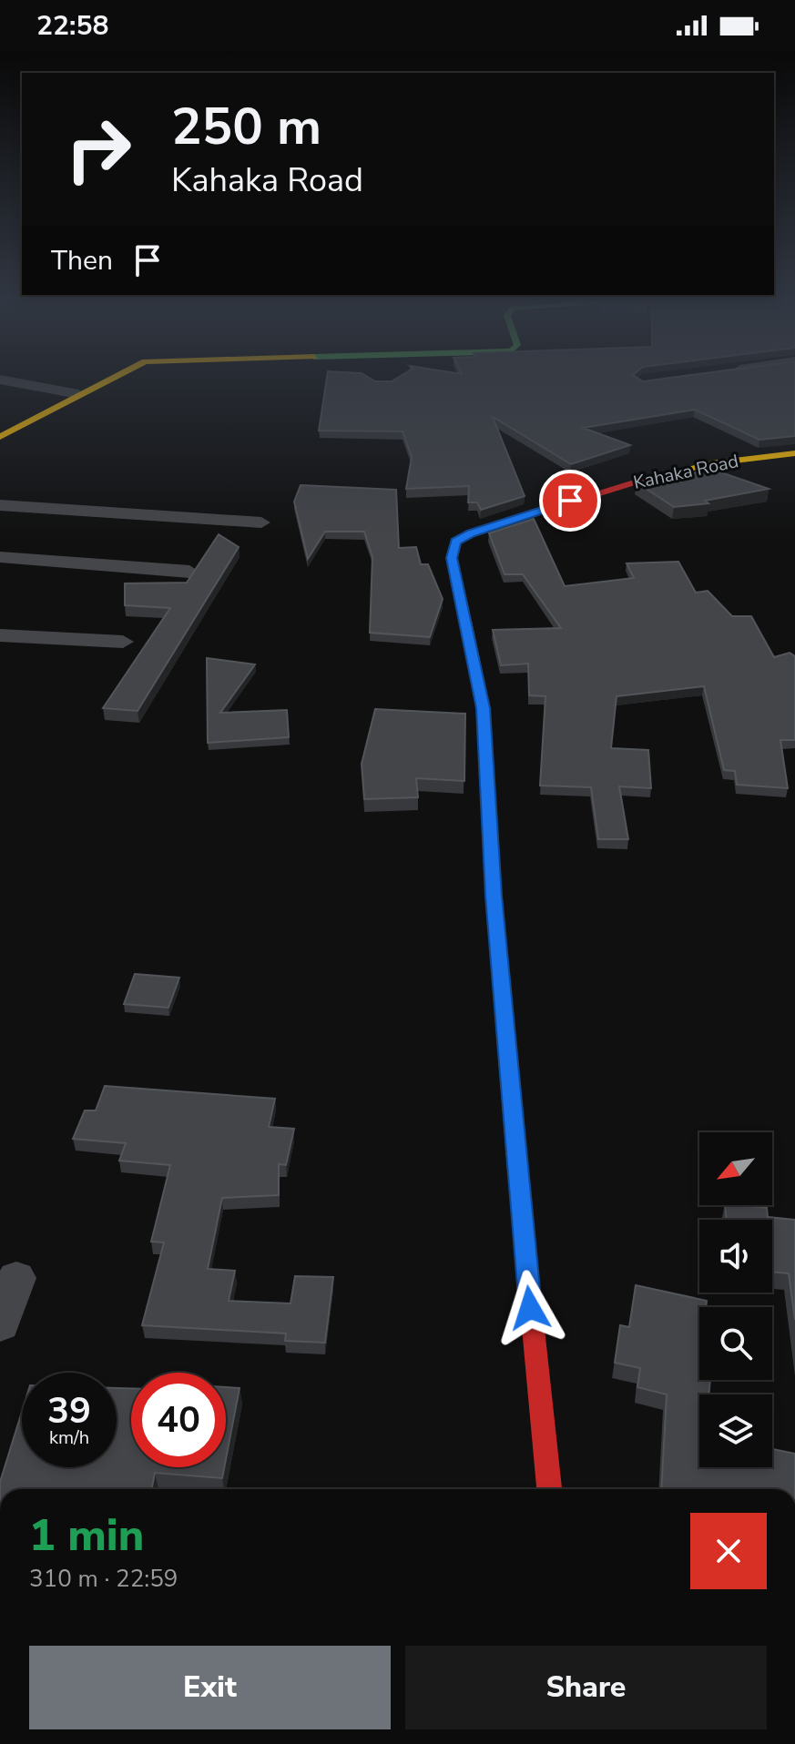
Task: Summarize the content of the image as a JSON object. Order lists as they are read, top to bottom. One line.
{"streets":{"street":["Kahaka Road"]},"north":"bottom left","page":{"status":"22:58","turn":["250 m","Kahaka Road"],"then":"Then","speed":"39 km/h","limit":"40","heading":["1 min","310 m · 22:59"],"buttons":["Exit","Share"]}}
